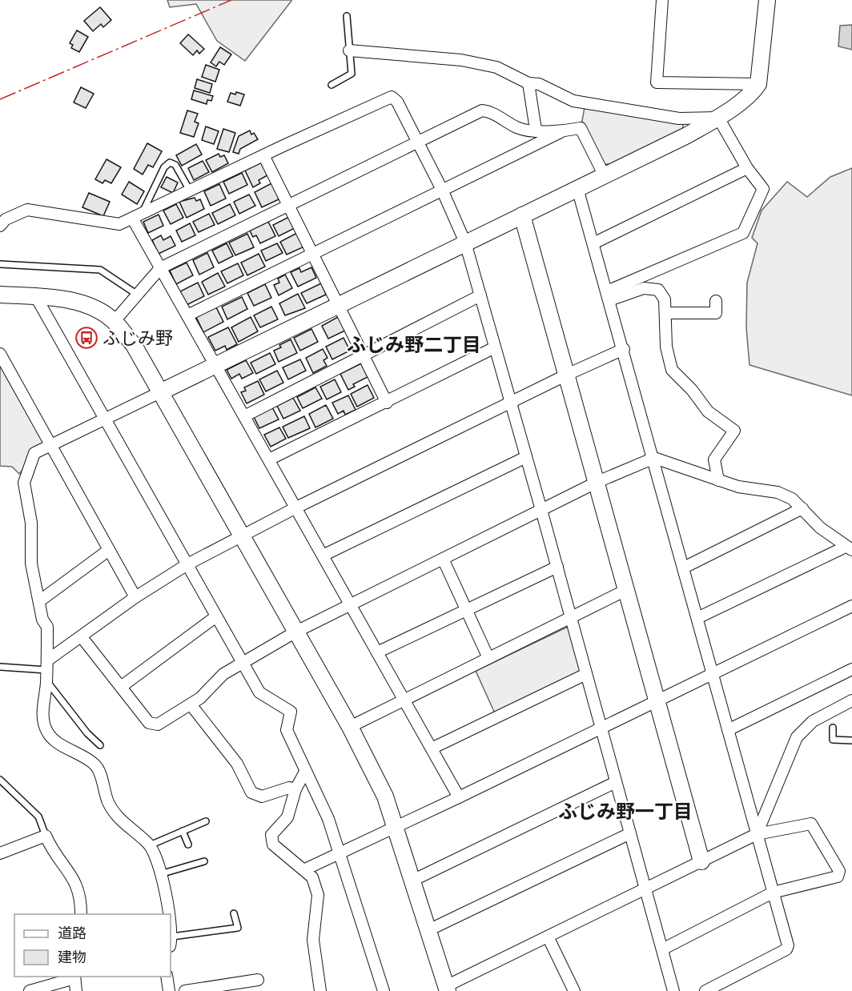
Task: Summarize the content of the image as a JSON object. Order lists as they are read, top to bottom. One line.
{"districts":["ふじみ野二丁目","ふじみ野一丁目"],"places":{"bus stop":["ふじみ野"]},"legend":["道路","建物"]}
